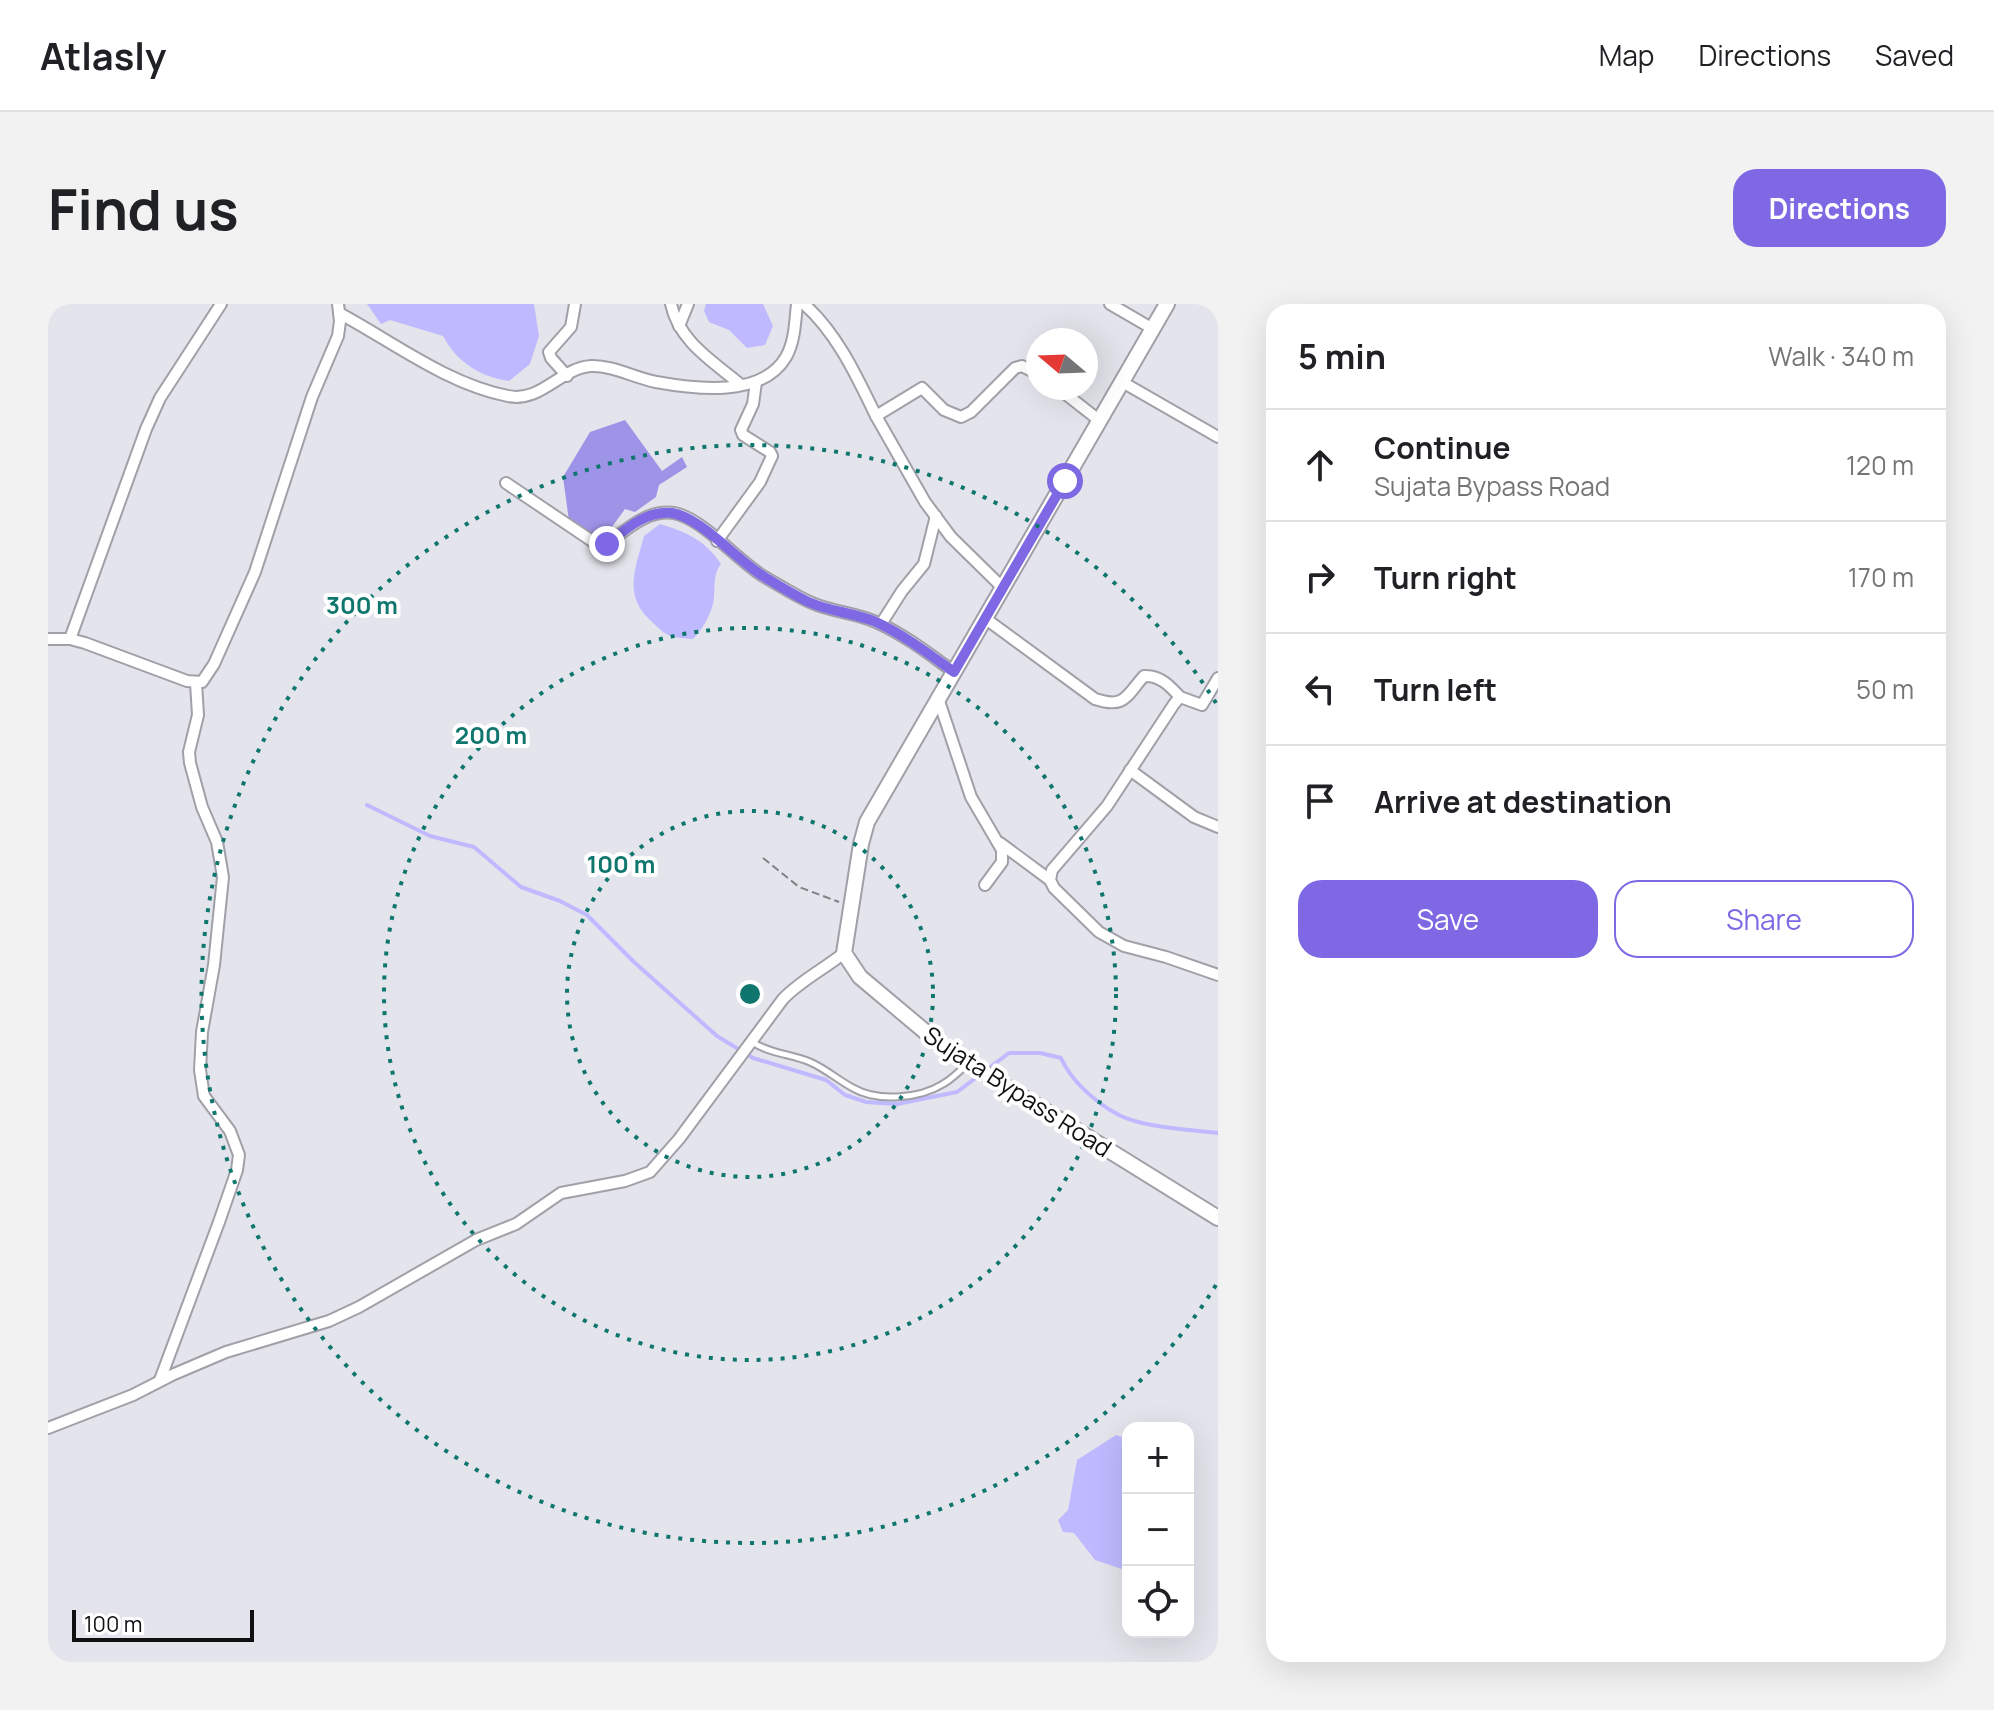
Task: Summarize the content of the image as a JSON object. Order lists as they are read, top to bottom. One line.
{"streets":{"street":["Sujata Bypass Road"]},"scale_bar":"100 m","north":"left","page":{"header":"Atlasly","nav":["Map","Directions","Saved"],"buttons":["Directions",["Save","Share"]],"title":"Find us","heading":["5 min","Walk · 340 m"],"list":[["Continue","Sujata Bypass Road","120 m"],["Turn right","170 m"],["Turn left","50 m"],"Arrive at destination"],"map_buttons":["+","−"],"scale":"100 m"},"rings":["300 m","200 m","100 m"]}
